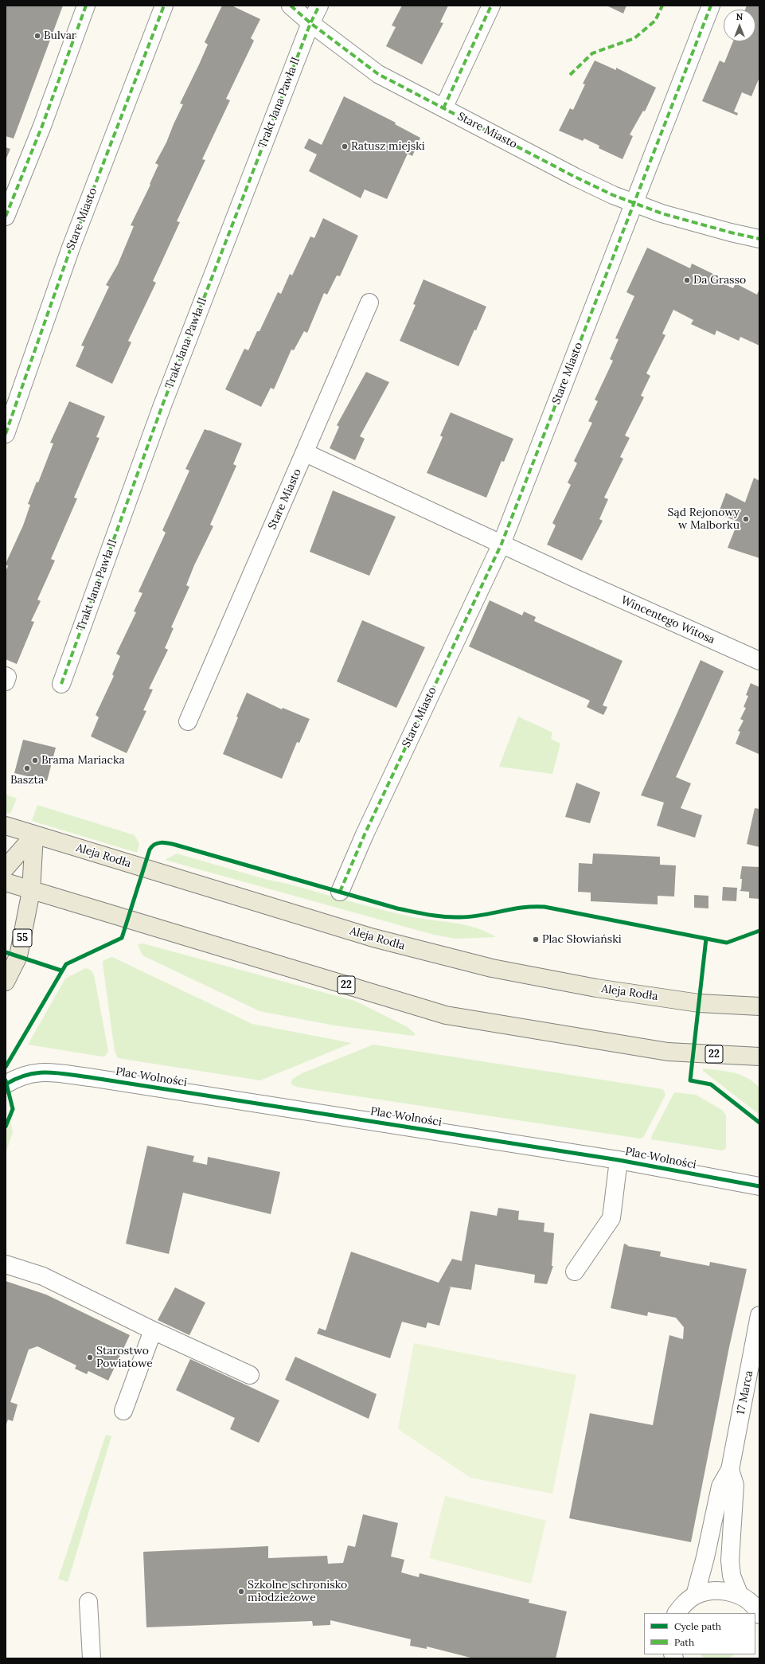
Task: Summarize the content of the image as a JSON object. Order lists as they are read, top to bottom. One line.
{"streets":{"main road":["Aleja Rodła","55","22"],"street":["Trakt Jana Pawła II","Stare Miasto","Wincentego Witosa","Plac Wolności","17 Marca"]},"crossings":[["Trakt Jana Pawła II","Stare Miasto"],["Stare Miasto","Wincentego Witosa"],["Aleja Rodła","55"],["55","22"]],"places":["Bulvar","Ratusz miejski","Da Grasso","Sąd Rejonowy w Malborku","Brama Mariacka","Baszta","Plac Słowiański","Starostwo Powiatowe","Szkolne schronisko młodzieżowe"],"legend":["Cycle path","Path"],"north":"top"}
